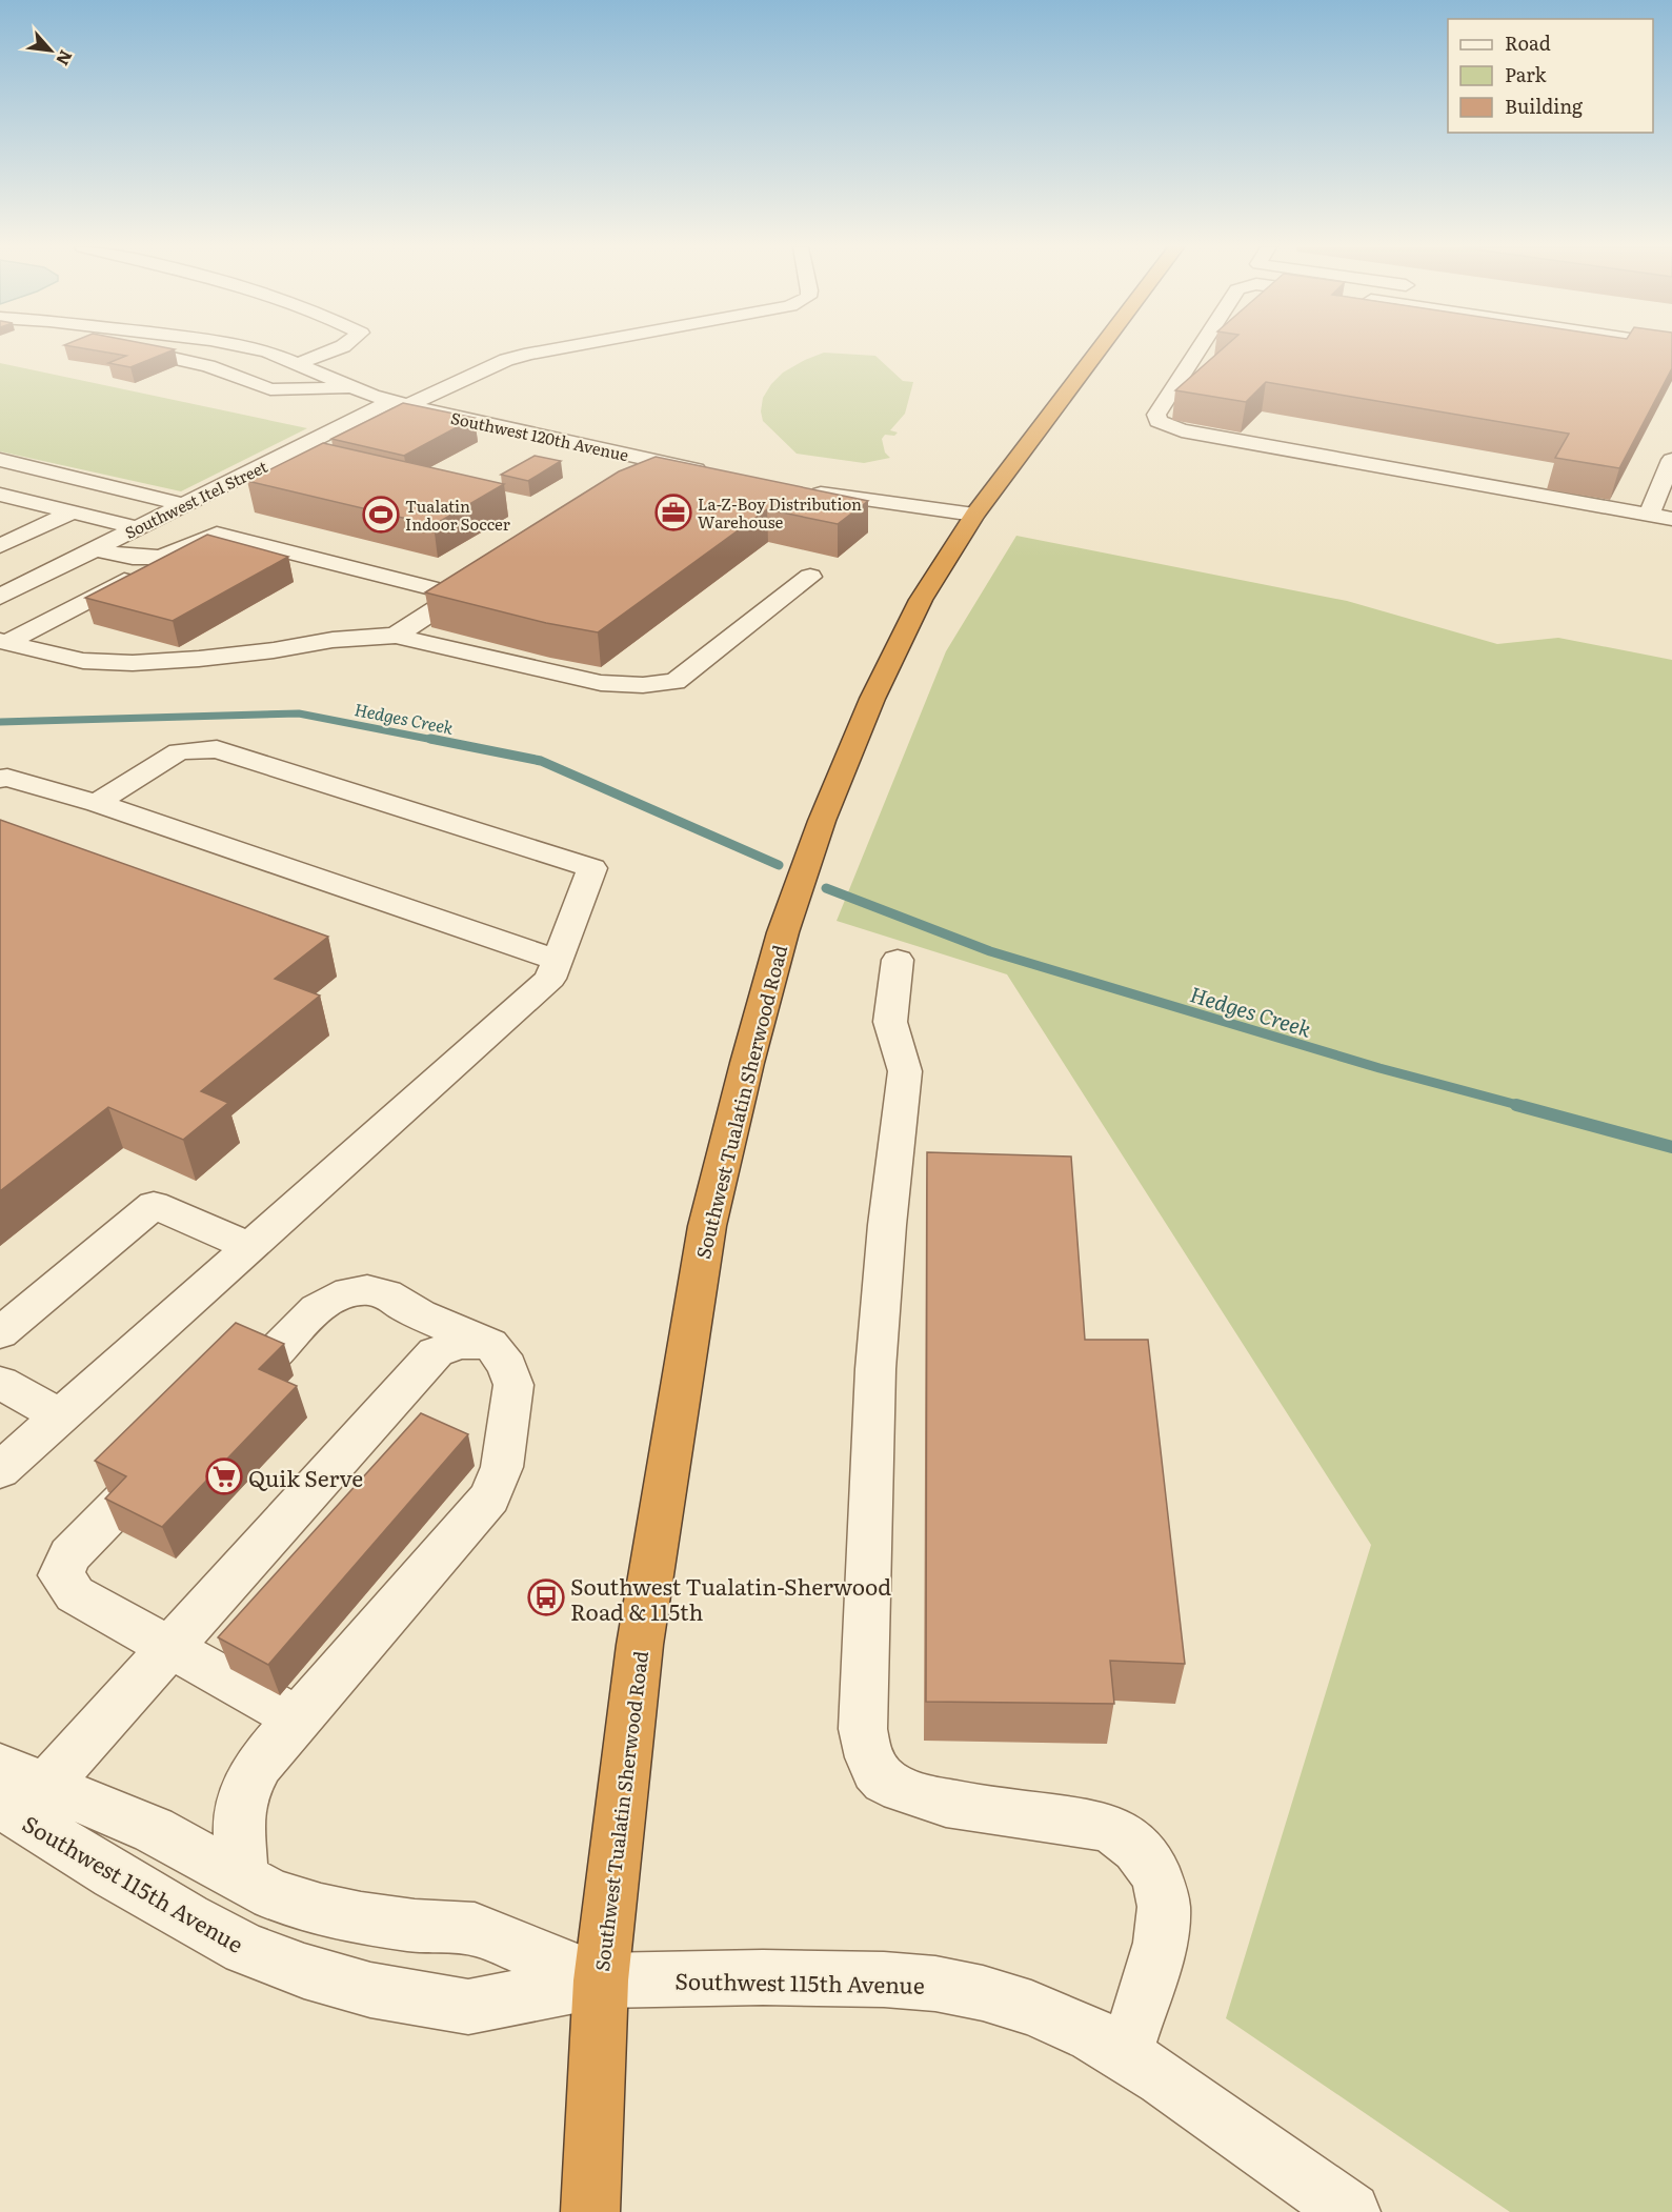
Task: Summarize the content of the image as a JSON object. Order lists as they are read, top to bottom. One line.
{"streets":{"highway":["Southwest Tualatin Sherwood Road"],"street":["Southwest 120th Avenue","Southwest Itel Street","Southwest 115th Avenue"]},"crossings":[["Southwest 120th Avenue","Southwest Itel Street"],["Southwest Tualatin Sherwood Road","Southwest 115th Avenue"]],"water":["Hedges Creek"],"places":{"office":["La-Z-Boy Distribution Warehouse"],"sports":["Tualatin Indoor Soccer"],"supermarket":["Quik Serve"],"bus stop":["Southwest Tualatin-Sherwood Road & 115th"]},"legend":["Road","Park","Building"],"north":"bottom right"}
